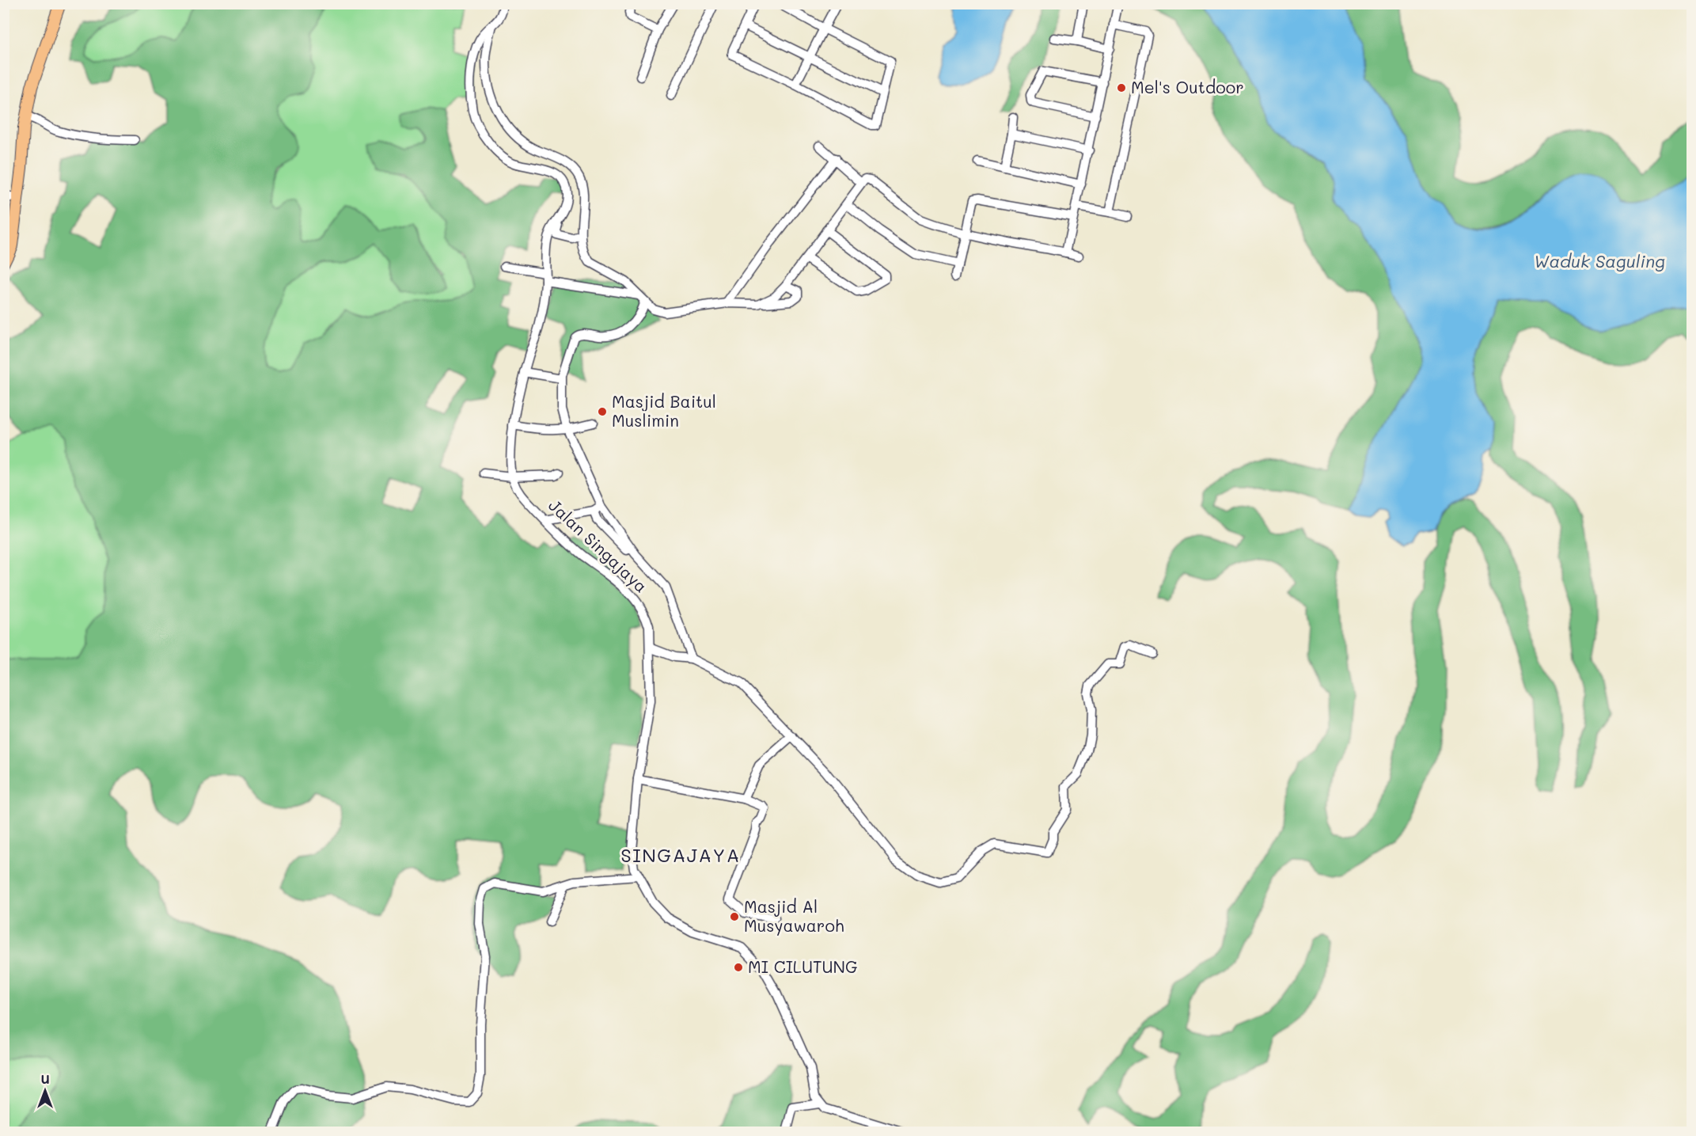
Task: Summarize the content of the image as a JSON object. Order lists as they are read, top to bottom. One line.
{"streets":{"street":["Jalan Singajaya"]},"districts":["SINGAJAYA"],"water":["Waduk Saguling"],"places":["Mel's Outdoor","Masjid Baitul Muslimin","Masjid Al Musyawaroh","MI CILUTUNG"],"north":"top"}
